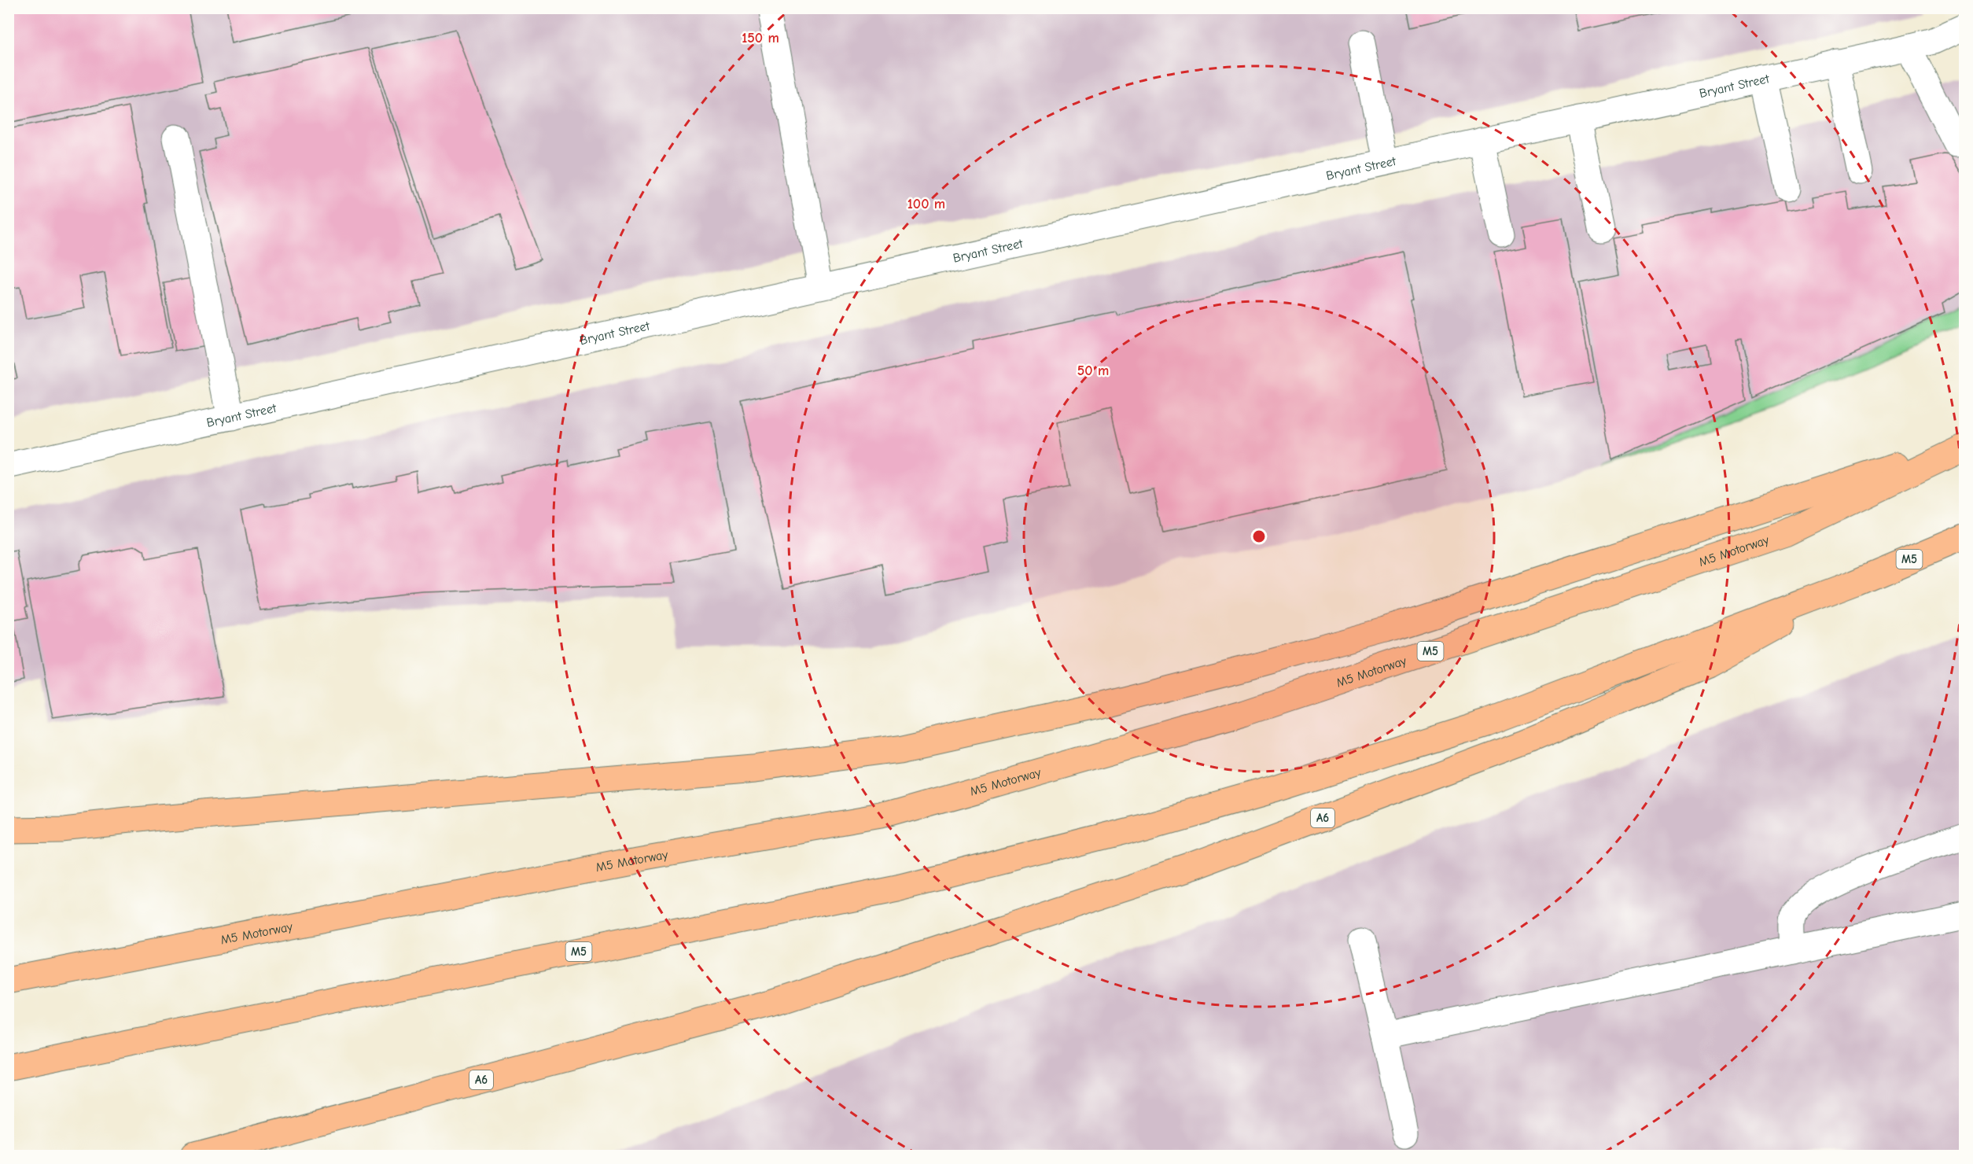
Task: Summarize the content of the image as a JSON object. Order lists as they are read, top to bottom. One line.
{"streets":{"highway":["M5 Motorway","M5","A6"],"street":["Bryant Street"]},"crossings":[["M5","A6"]],"rings":["150 m","100 m","50 m"]}
